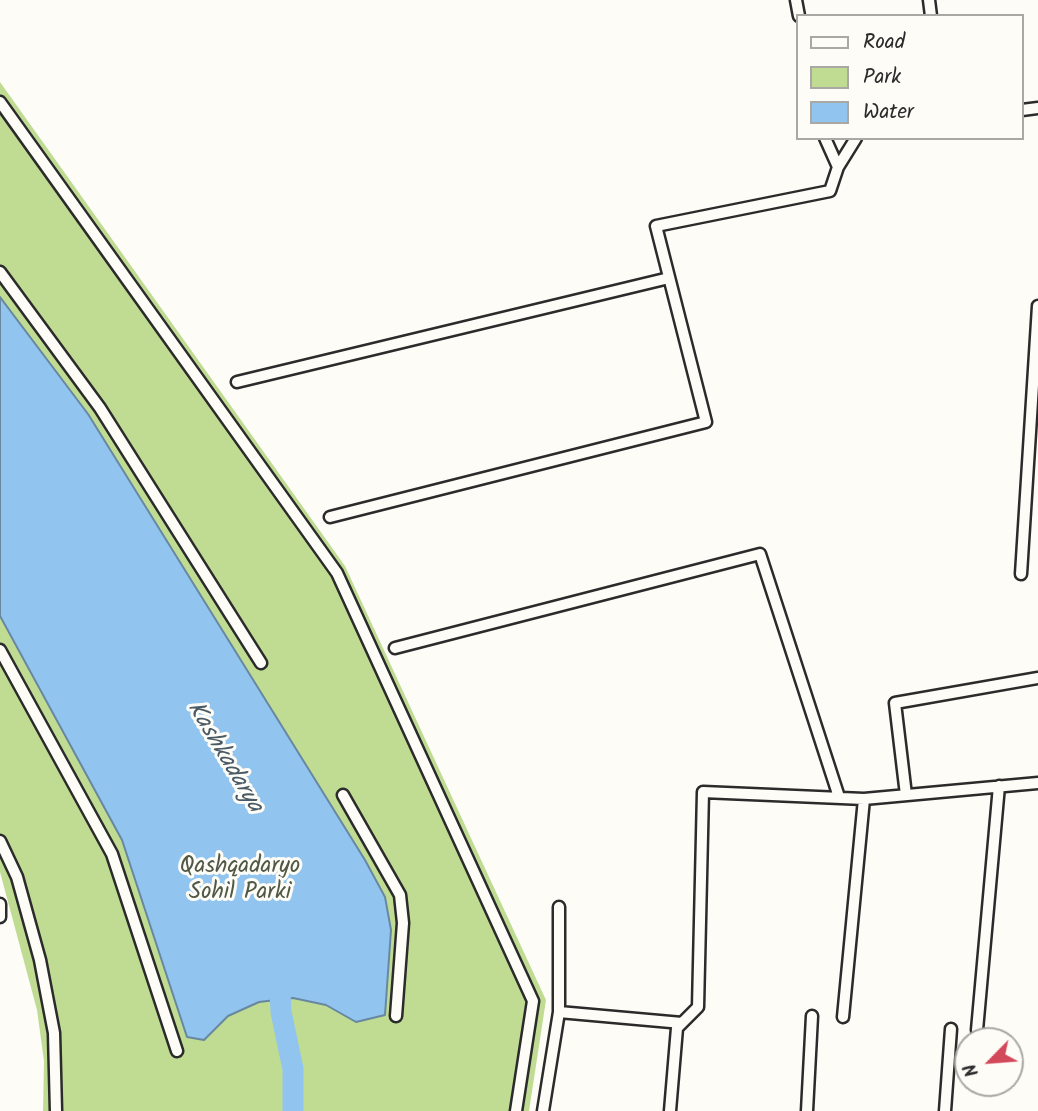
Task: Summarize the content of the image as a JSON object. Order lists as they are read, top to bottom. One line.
{"water":["Kashkadarya"],"parks":["Qashqadaryo Sohil Parki"],"legend":["Road","Park","Water"],"north":"bottom left"}
